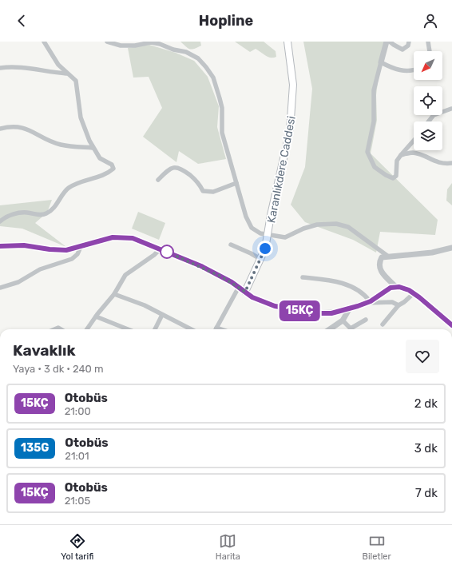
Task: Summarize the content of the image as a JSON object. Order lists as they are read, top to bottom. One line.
{"streets":{"main road":["Karanlıkdere Caddesi"]},"lines":["bus line 15KÇ"],"north":"bottom left","page":{"header":"Hopline","on_map":"15KÇ","heading":["Kavaklık","Yaya · 3 dk · 240 m"],"list":[{"mark":"15KÇ","name":"Otobüs","note":"21:00","value":"2 dk"},{"mark":"135G","name":"Otobüs","note":"21:01","value":"3 dk"},{"mark":"15KÇ","name":"Otobüs","note":"21:05","value":"7 dk"}],"tabs":["Yol tarifi","Harita","Biletler"]}}
